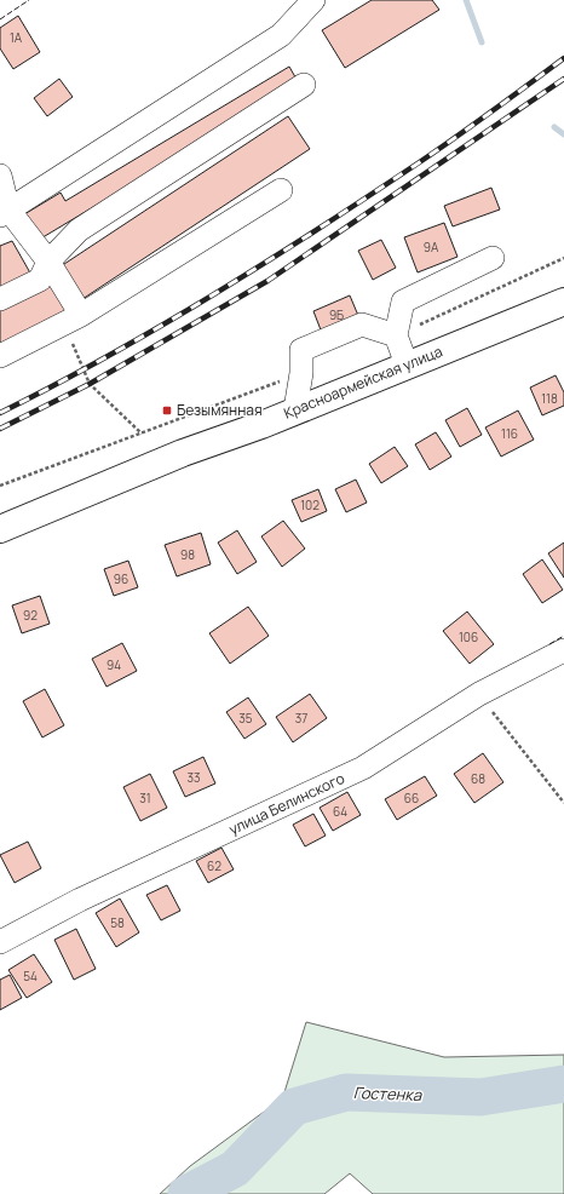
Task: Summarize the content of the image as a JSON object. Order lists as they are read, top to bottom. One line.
{"streets":{"main road":["Красноармейская улица"],"street":["улица Белинского"]},"water":["Гостенка"],"places":{"transit":["Безымянная"]},"house_numbers":["1А","9А","9Б","118","116","102","98","96","92","106","94","35","37","33","68","31","66","64","62","58","54"]}
